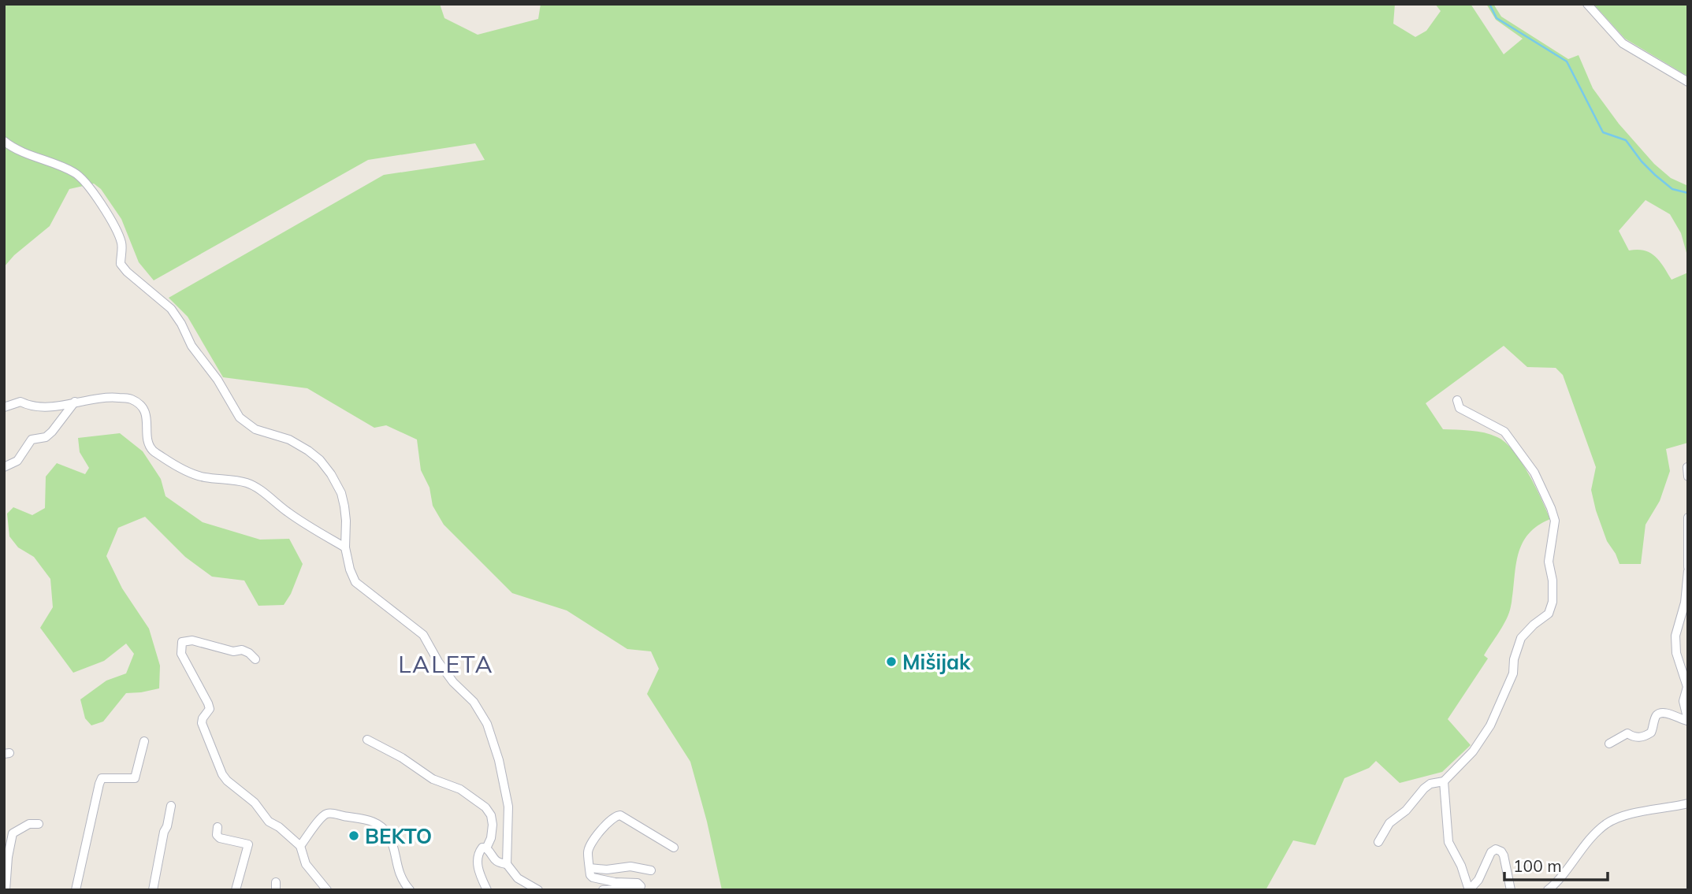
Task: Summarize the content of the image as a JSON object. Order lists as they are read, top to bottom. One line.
{"districts":["LALETA"],"places":["Mišijak","BEKTO"],"scale_bar":"100 m"}
